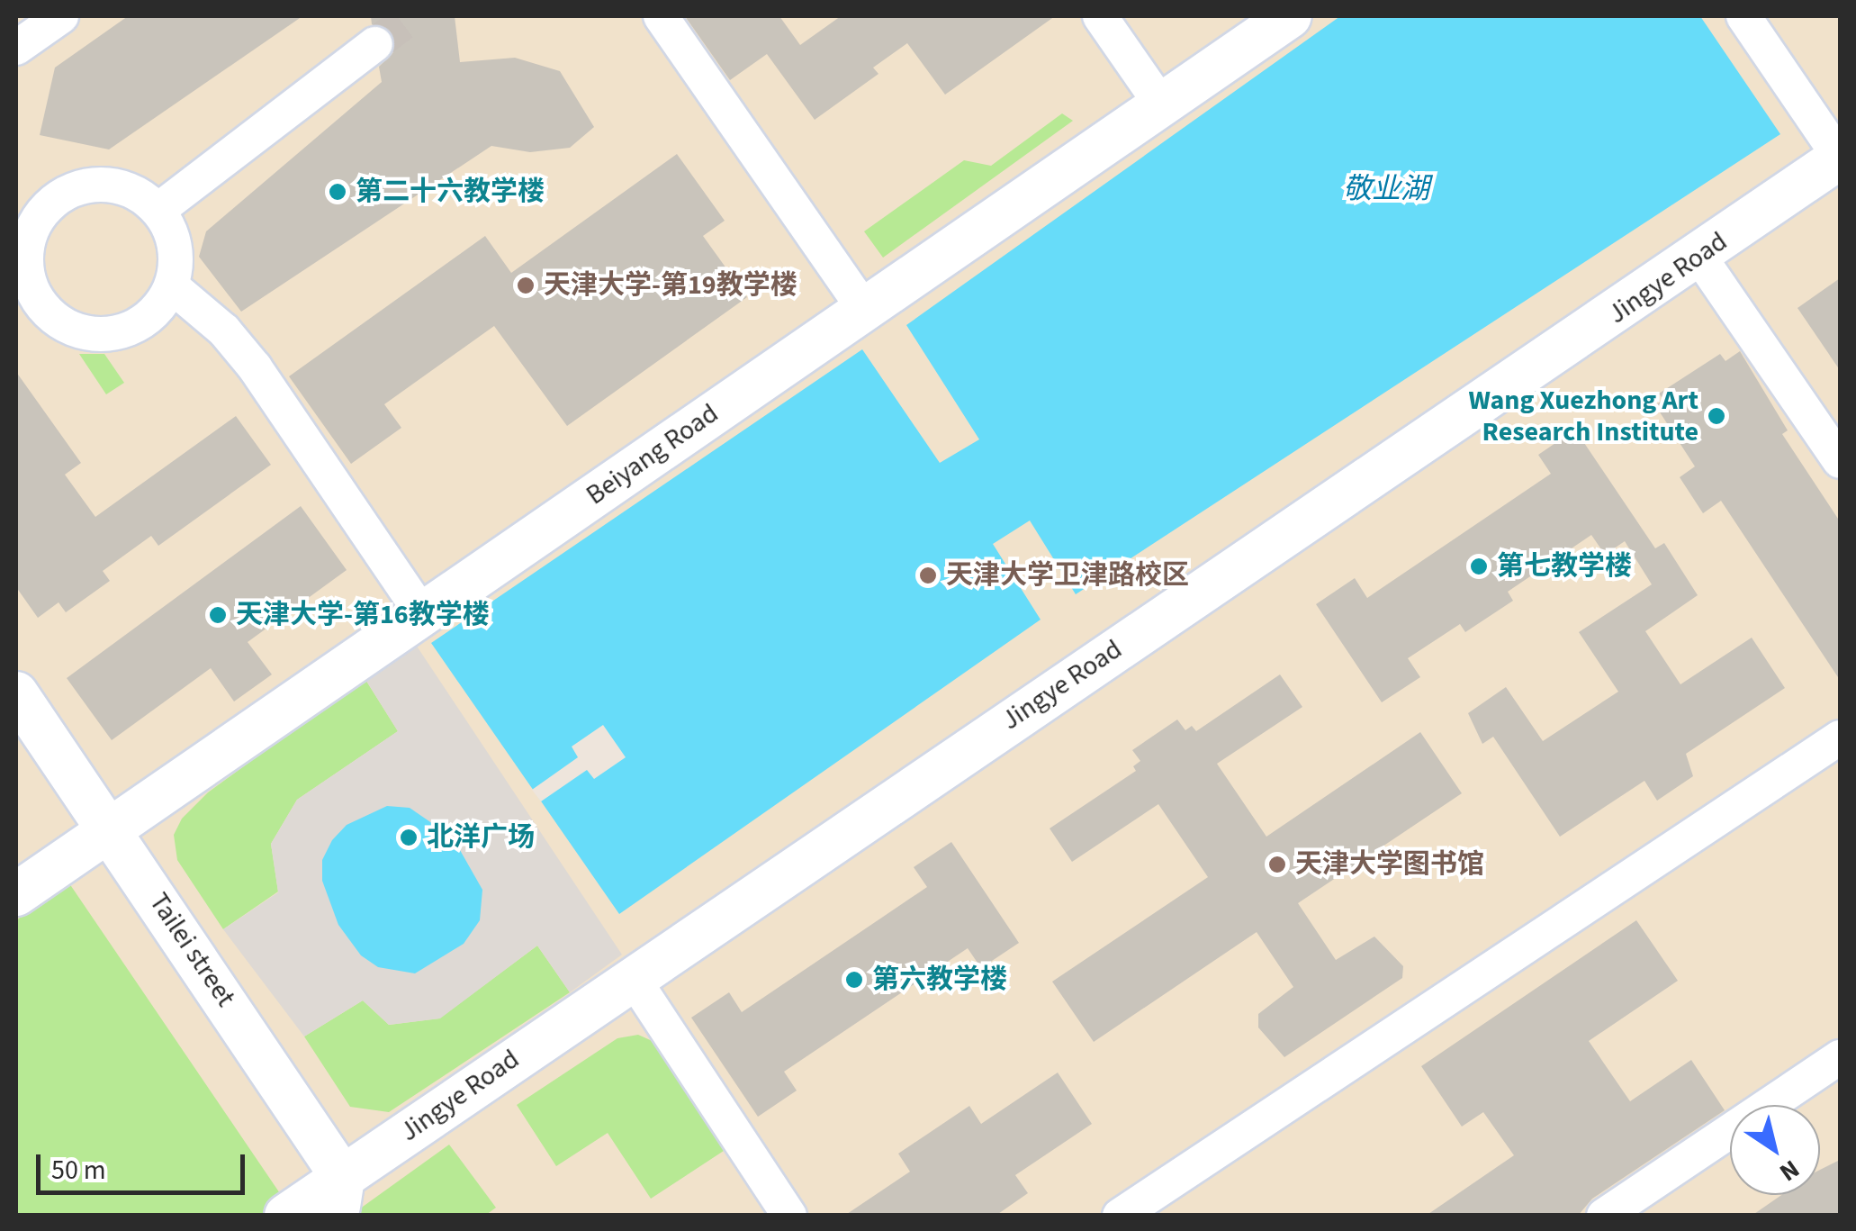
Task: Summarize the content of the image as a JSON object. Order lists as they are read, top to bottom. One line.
{"streets":{"street":["Jingye Road","Beiyang Road","Tailei street"]},"crossings":[["Jingye Road","Tailei street"],["Beiyang Road","Tailei street"]],"water":["敬业湖"],"places":["第二十六教学楼","天津大学-第19教学楼","Wang Xuezhong Art Research Institute","第七教学楼","天津大学卫津路校区","天津大学-第16教学楼","北洋广场","天津大学图书馆","第六教学楼"],"scale_bar":"50 m","north":"bottom right"}
